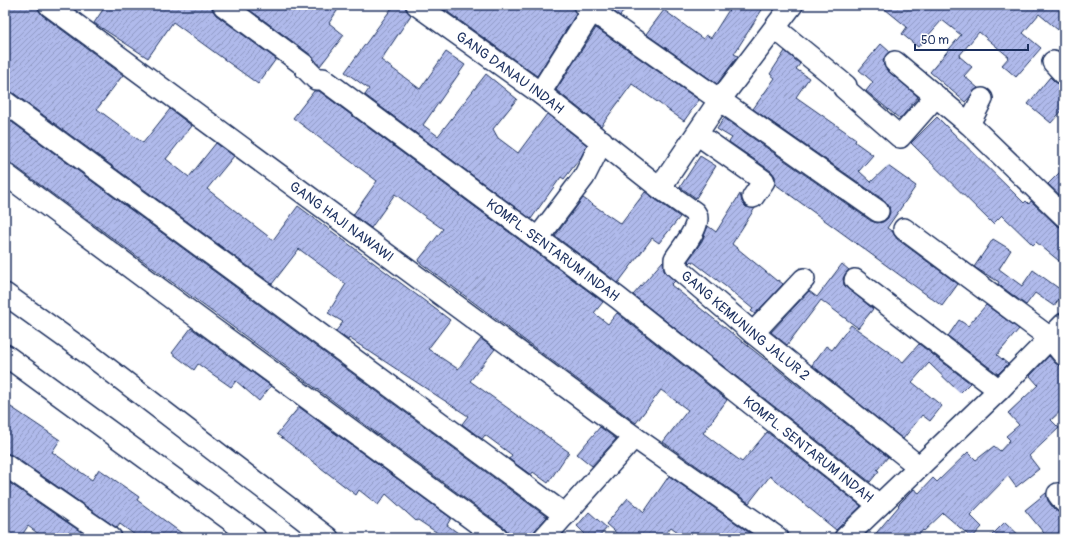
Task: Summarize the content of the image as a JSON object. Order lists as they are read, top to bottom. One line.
{"streets":{"street":["GANG DANAU INDAH","GANG HAJI NAWAWI","KOMPL. SENTARUM INDAH","GANG KEMUNING JALUR 2"]},"crossings":[["GANG DANAU INDAH","GANG KEMUNING JALUR 2"]],"scale_bar":"50 m"}
